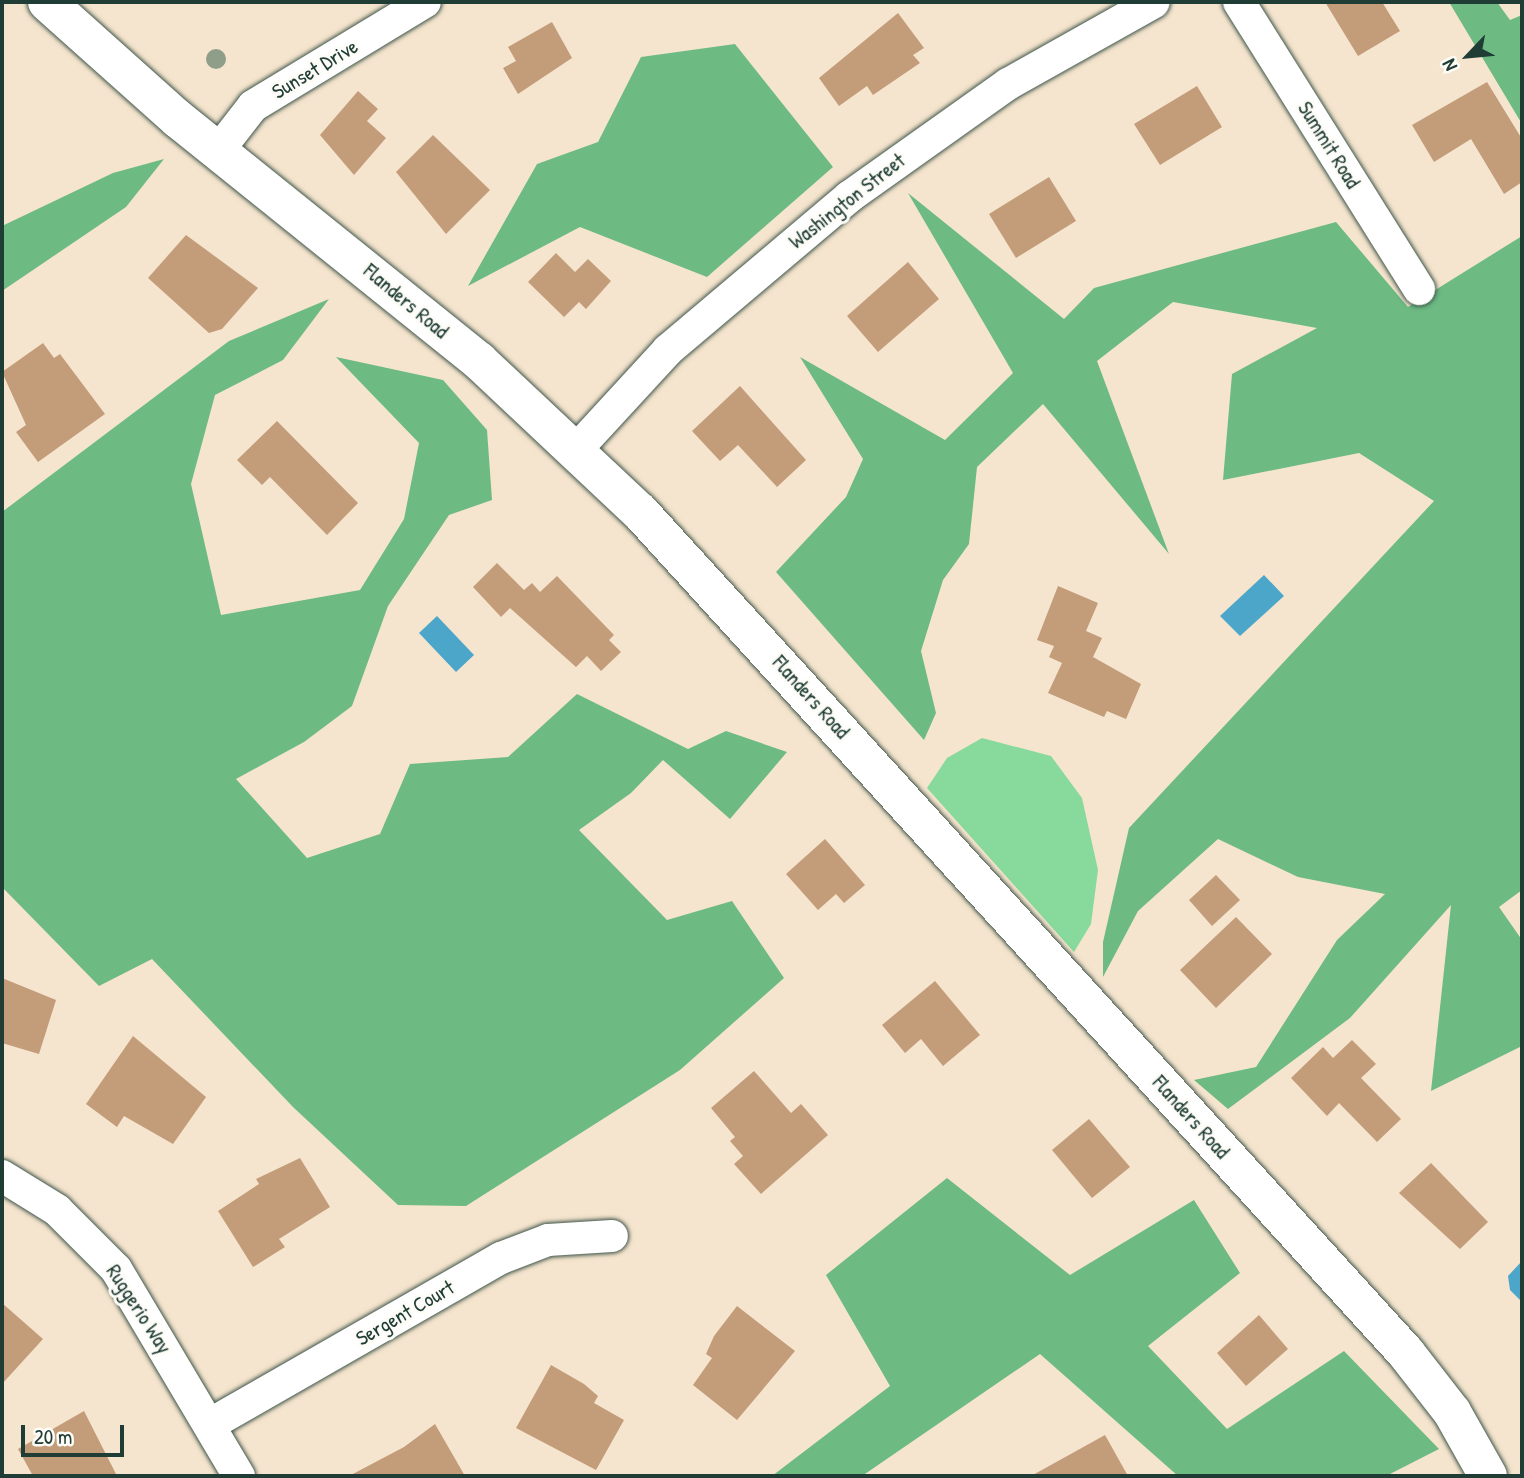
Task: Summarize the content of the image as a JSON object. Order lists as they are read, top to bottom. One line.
{"streets":{"main road":["Flanders Road"],"street":["Sunset Drive","Summit Road","Washington Street","Ruggerio Way","Sergent Court"]},"crossings":[["Sunset Drive","Flanders Road"],["Washington Street","Flanders Road"],["Ruggerio Way","Sergent Court"]],"scale_bar":"20 m","north":"bottom left"}
